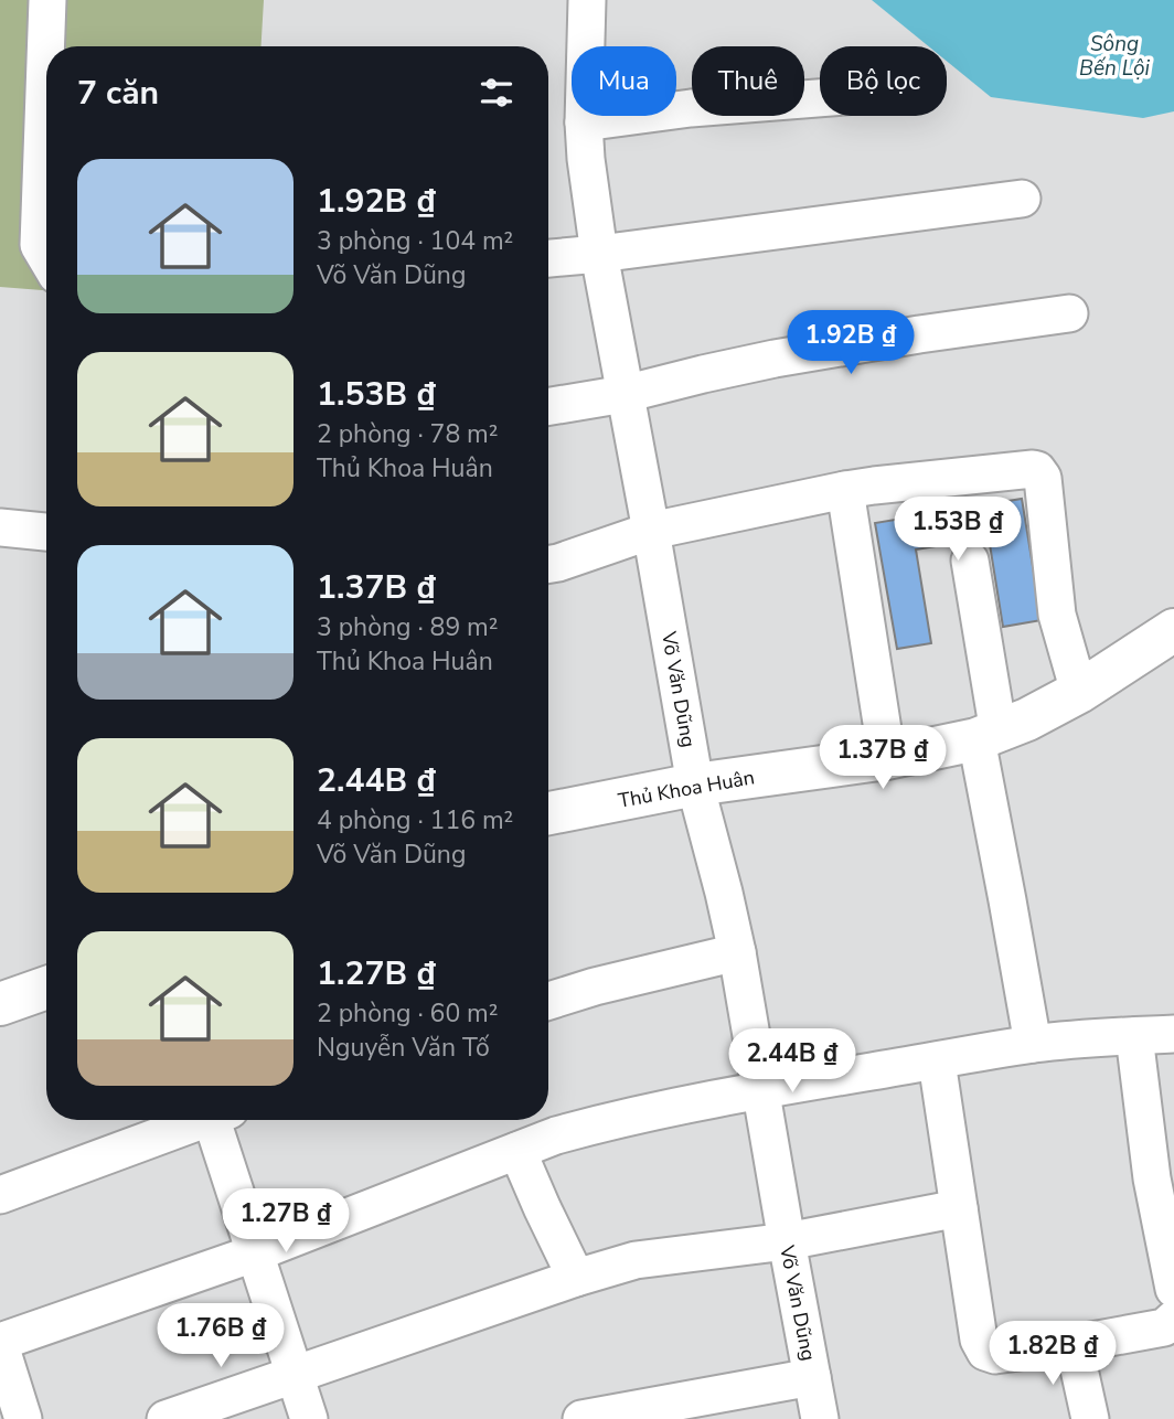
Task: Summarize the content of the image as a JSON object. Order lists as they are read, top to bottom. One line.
{"streets":{"main road":["Thủ Khoa Huân"],"street":["Võ Văn Dũng"]},"crossings":[["Võ Văn Dũng","Thủ Khoa Huân"]],"water":["Sông Bến Lội"],"page":{"chip":["Mua","Thuê","Bộ lọc"],"heading":"7 căn","list":[{"name":"1.92B ₫","note":"3 phòng · 104 m² · Võ Văn Dũng"},{"name":"1.53B ₫","note":"2 phòng · 78 m² · Thủ Khoa Huân"},{"name":"1.37B ₫","note":"3 phòng · 89 m² · Thủ Khoa Huân"},{"name":"2.44B ₫","note":"4 phòng · 116 m² · Võ Văn Dũng"},{"name":"1.27B ₫","note":"2 phòng · 60 m² · Nguyễn Văn Tố"}],"price":["1.92B ₫","1.53B ₫","1.37B ₫","2.44B ₫","1.27B ₫","1.76B ₫","1.82B ₫"]}}
